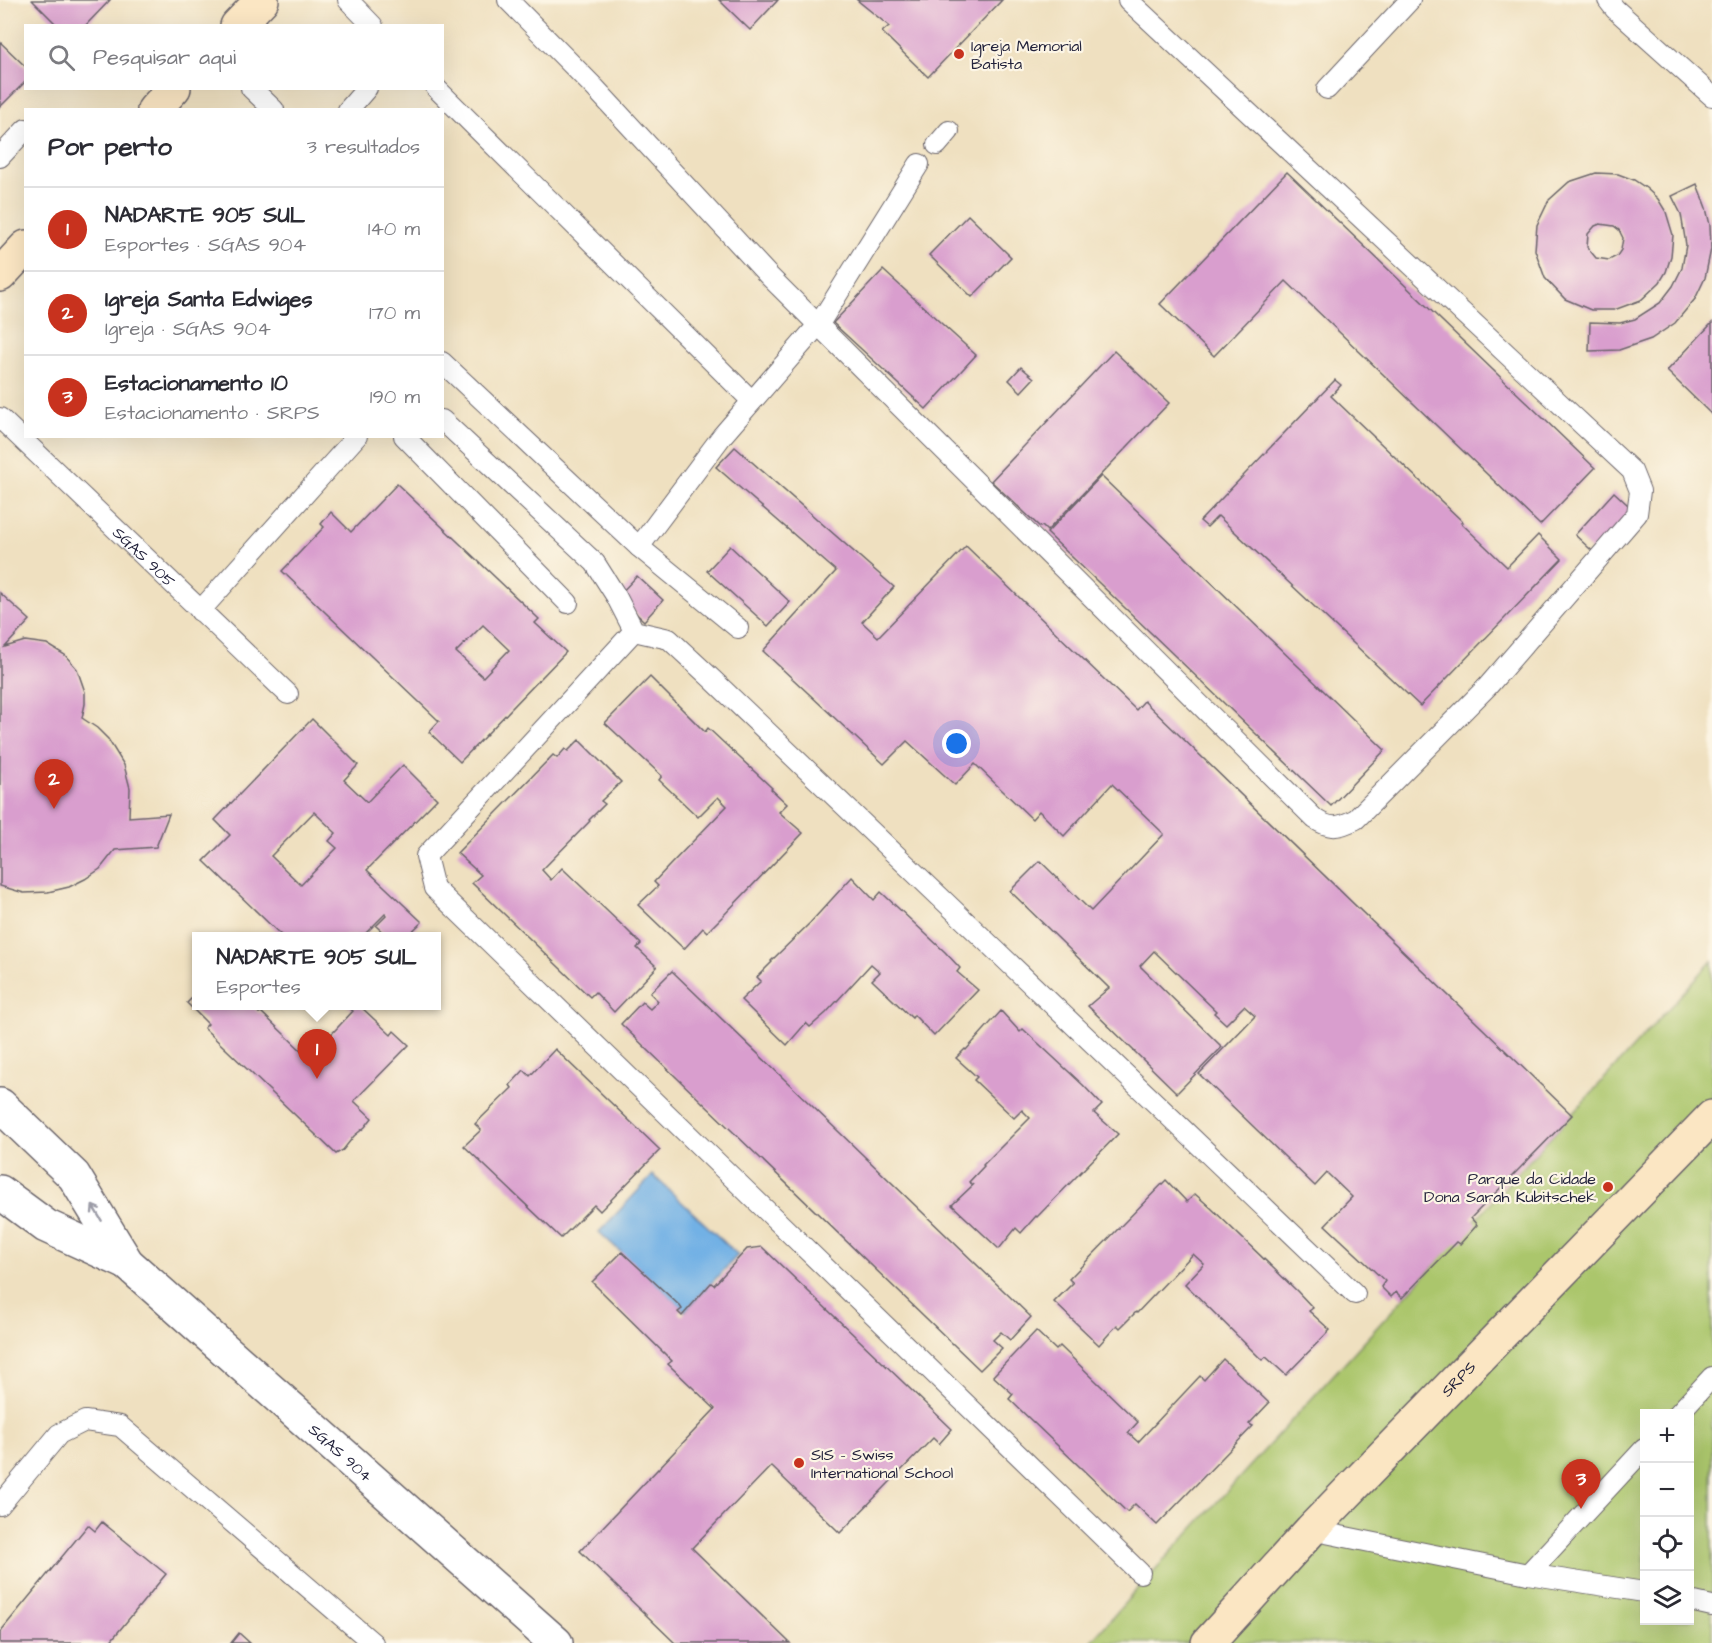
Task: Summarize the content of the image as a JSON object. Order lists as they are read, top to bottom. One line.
{"streets":{"main road":["SRPS"],"street":["SGAS 904"],"lane":["SGAS 905"]},"places":["Igreja Memorial Batista","Parque da Cidade Dona Sarah Kubitschek","SIS - Swiss International School"],"page":{"search":"Pesquisar aqui","heading":["Por perto","3 resultados"],"list":[{"mark":"1","name":"NADARTE 905 SUL","note":"Esportes · SGAS 904","value":"140 m"},{"mark":"2","name":"Igreja Santa Edwiges","note":"Igreja · SGAS 904","value":"170 m"},{"mark":"3","name":"Estacionamento 10","note":"Estacionamento · SRPS","value":"190 m"}],"pins":["2","1","3"],"popup":["NADARTE 905 SUL","Esportes"],"map_buttons":["+","−"]}}
